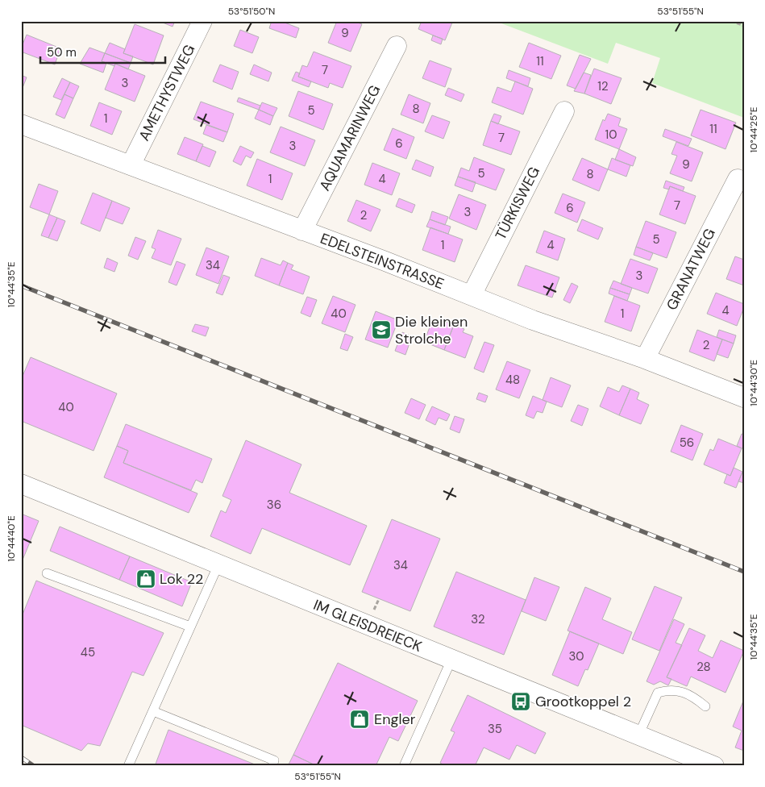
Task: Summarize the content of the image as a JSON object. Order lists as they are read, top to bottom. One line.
{"streets":{"street":["AMETHYSTWEG","AQUAMARINWEG","TÜRKISWEG","EDELSTEINSTRASSE","GRANATWEG","IM GLEISDREIECK"]},"crossings":[["AMETHYSTWEG","EDELSTEINSTRASSE"],["AQUAMARINWEG","EDELSTEINSTRASSE"],["TÜRKISWEG","EDELSTEINSTRASSE"],["EDELSTEINSTRASSE","GRANATWEG"]],"places":{"school or university":["Die kleinen Strolche"],"shop":["Lok 22","Engler"],"bus stop":["Grootkoppel 2"]},"house_numbers":["9","11","7","3","12","8","5","1","11","10","7","6","3","9","5","8","1","4","7","6","3","2","5","1","4","34","3","4","40","1","2","48","40","56","36","34","32","45","30","28","35"],"scale_bar":"50 m","coordinates":["53°51'50\"N","53°51'55\"N","10°44'25\"E","10°44'35\"E","10°44'30\"E","10°44'40\"E"]}
